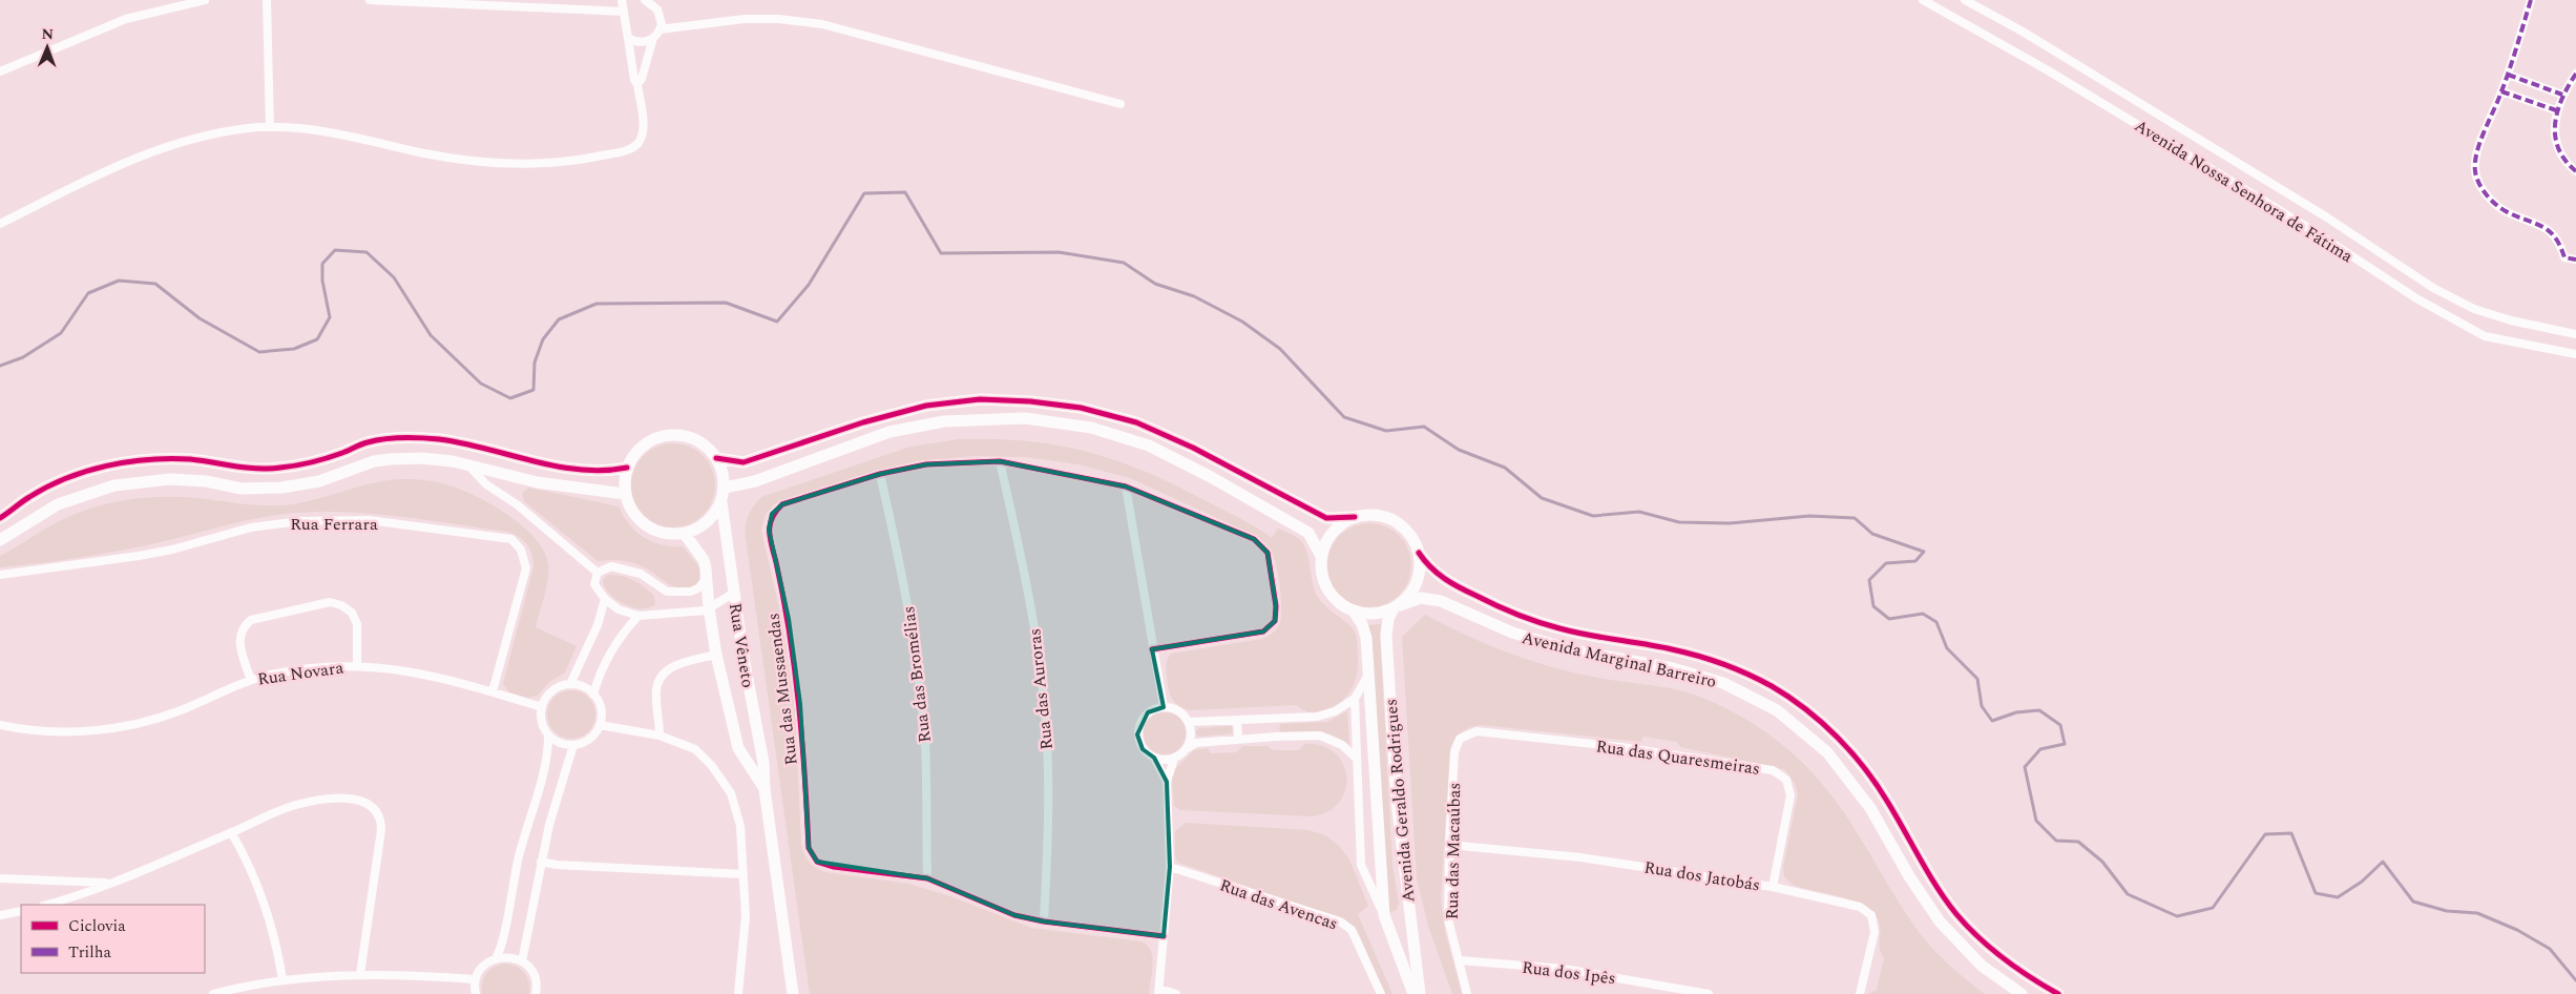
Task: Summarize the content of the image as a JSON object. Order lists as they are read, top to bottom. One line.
{"streets":{"street":["Avenida Nossa Senhora de Fátima","Rua Ferrara","Rua Vêneto","Avenida Marginal Barreiro","Rua Novara","Rua das Bromélias","Rua das Mussaendas","Rua das Auroras","Rua das Quaresmeiras","Avenida Geraldo Rodrigues","Rua das Macaúbas","Rua dos Jatobás","Rua das Avencas","Rua dos Ipês"]},"crossings":[["Rua Ferrara","Rua Novara"],["Avenida Marginal Barreiro","Avenida Geraldo Rodrigues"],["Rua das Bromélias","Rua das Mussaendas"],["Rua das Quaresmeiras","Rua das Macaúbas"],["Rua das Quaresmeiras","Rua dos Jatobás"],["Rua das Macaúbas","Rua dos Jatobás"],["Rua das Macaúbas","Rua dos Ipês"]],"legend":["Ciclovia","Trilha"],"north":"top"}
